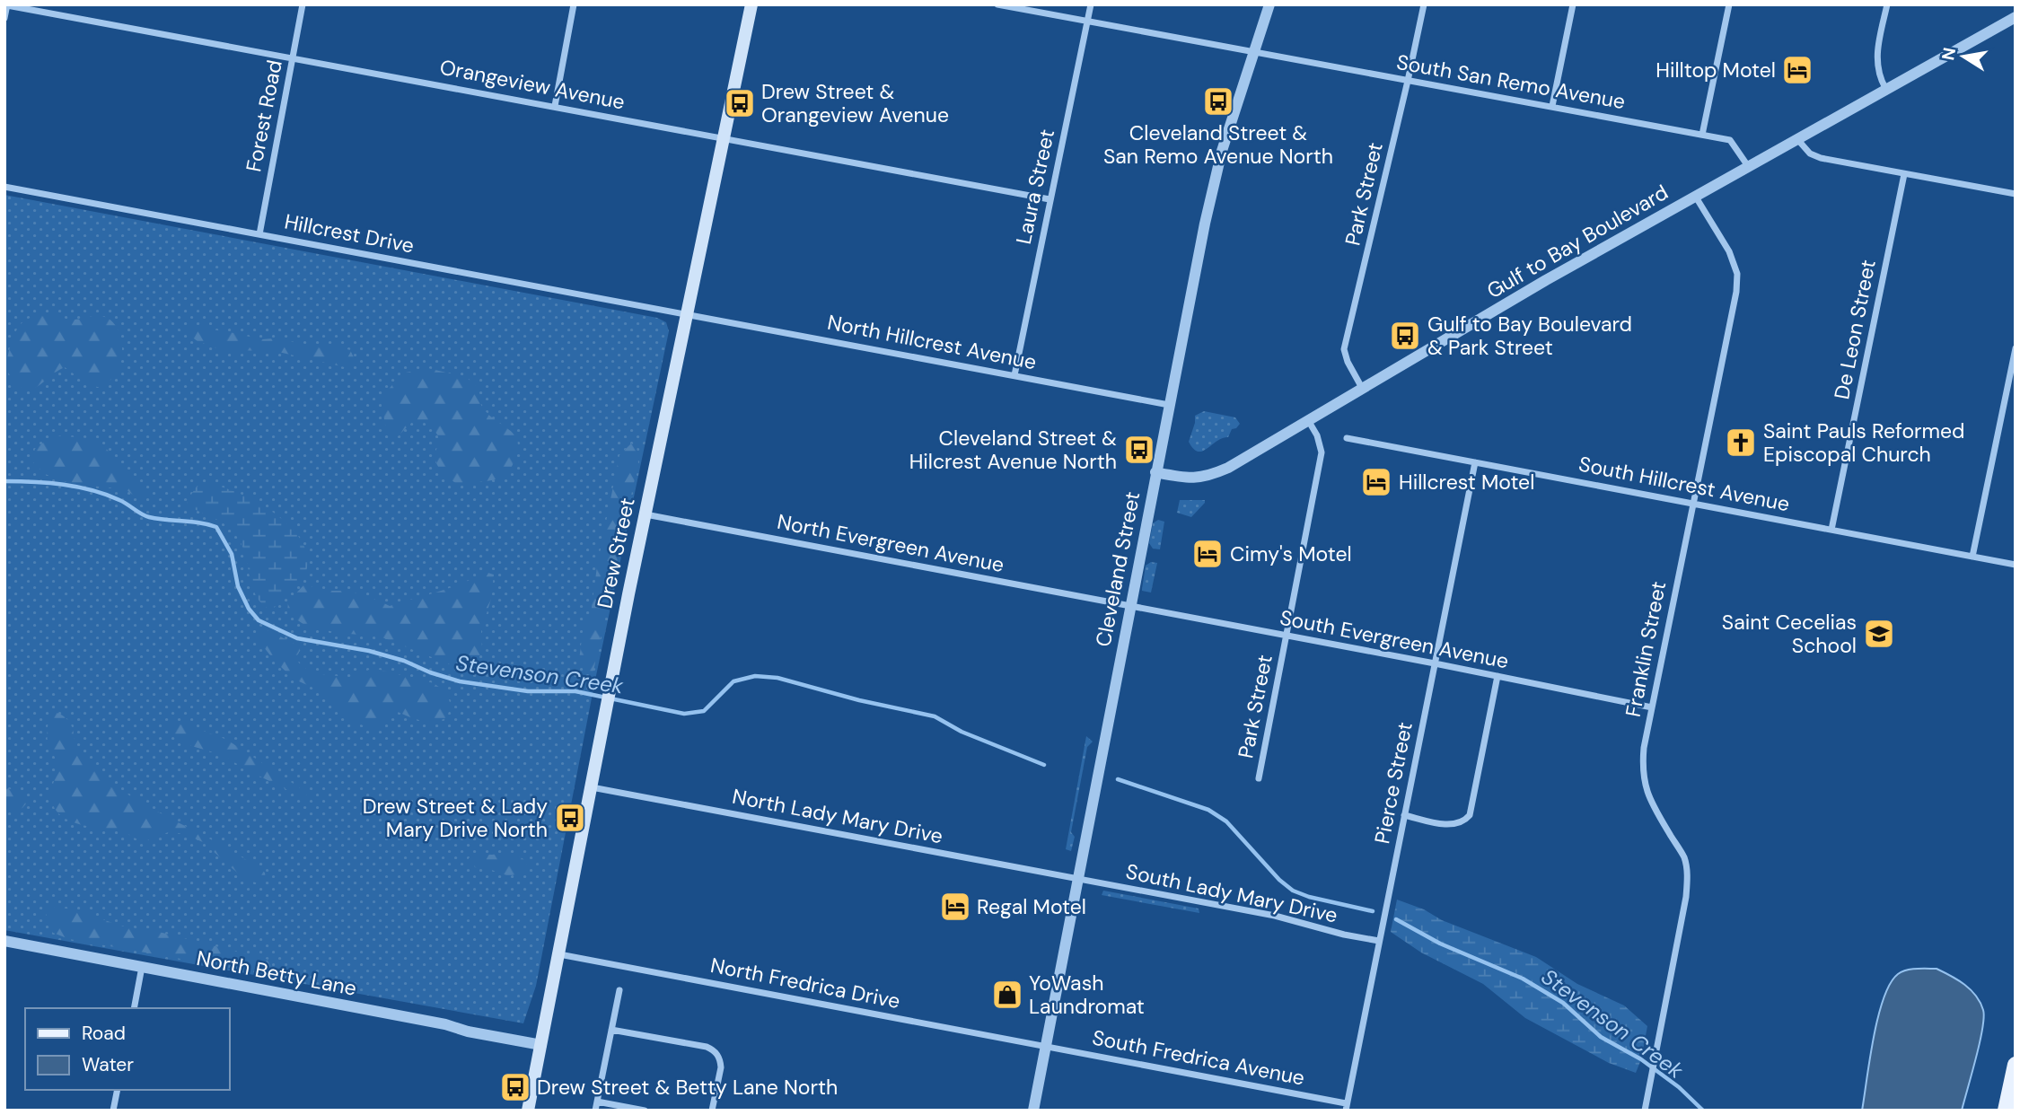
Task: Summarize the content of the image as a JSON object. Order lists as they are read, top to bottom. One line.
{"streets":{"main road":["Drew Street"],"street":["South San Remo Avenue","Orangeview Avenue","Forest Road","Laura Street","Park Street","Hillcrest Drive","Gulf to Bay Boulevard","De Leon Street","North Hillcrest Avenue","South Hillcrest Avenue","North Evergreen Avenue","Cleveland Street","South Evergreen Avenue","Franklin Street","Pierce Street","North Lady Mary Drive","South Lady Mary Drive","North Betty Lane","North Fredrica Drive","South Fredrica Avenue"]},"crossings":[["South San Remo Avenue","Laura Street"],["South San Remo Avenue","Park Street"],["South San Remo Avenue","Gulf to Bay Boulevard"],["South San Remo Avenue","Cleveland Street"],["Orangeview Avenue","Forest Road"],["Orangeview Avenue","Laura Street"],["Orangeview Avenue","Drew Street"],["Forest Road","Hillcrest Drive"],["Laura Street","North Hillcrest Avenue"],["Park Street","Gulf to Bay Boulevard"],["Park Street","South Evergreen Avenue"],["Hillcrest Drive","North Hillcrest Avenue"],["Hillcrest Drive","Drew Street"],["Gulf to Bay Boulevard","Cleveland Street"],["Gulf to Bay Boulevard","Franklin Street"],["De Leon Street","South Hillcrest Avenue"],["North Hillcrest Avenue","Drew Street"],["North Hillcrest Avenue","Cleveland Street"],["South Hillcrest Avenue","Franklin Street"],["South Hillcrest Avenue","Pierce Street"],["North Evergreen Avenue","Drew Street"],["North Evergreen Avenue","Cleveland Street"],["North Evergreen Avenue","South Evergreen Avenue"],["Drew Street","North Lady Mary Drive"],["Drew Street","North Betty Lane"],["Drew Street","North Fredrica Drive"],["Cleveland Street","South Evergreen Avenue"],["Cleveland Street","North Lady Mary Drive"],["Cleveland Street","South Lady Mary Drive"],["Cleveland Street","North Fredrica Drive"],["Cleveland Street","South Fredrica Avenue"],["South Evergreen Avenue","Franklin Street"],["South Evergreen Avenue","Pierce Street"],["Pierce Street","South Lady Mary Drive"],["Pierce Street","South Fredrica Avenue"],["North Lady Mary Drive","South Lady Mary Drive"],["North Fredrica Drive","South Fredrica Avenue"]],"water":["Stevenson Creek"],"places":{"hotel":["Hilltop Motel","Hillcrest Motel","Cimy's Motel","Regal Motel"],"bus stop":["Cleveland Street & San Remo Avenue North","Drew Street & Orangeview Avenue","Gulf to Bay Boulevard & Park Street","Cleveland Street & Hilcrest Avenue North","Drew Street & Lady Mary Drive North","Drew Street & Betty Lane North"],"church":["Saint Pauls Reformed Episcopal Church"],"school or university":["Saint Cecelias School"],"shop":["YoWash Laundromat"]},"legend":["Road","Water"],"north":"left"}
